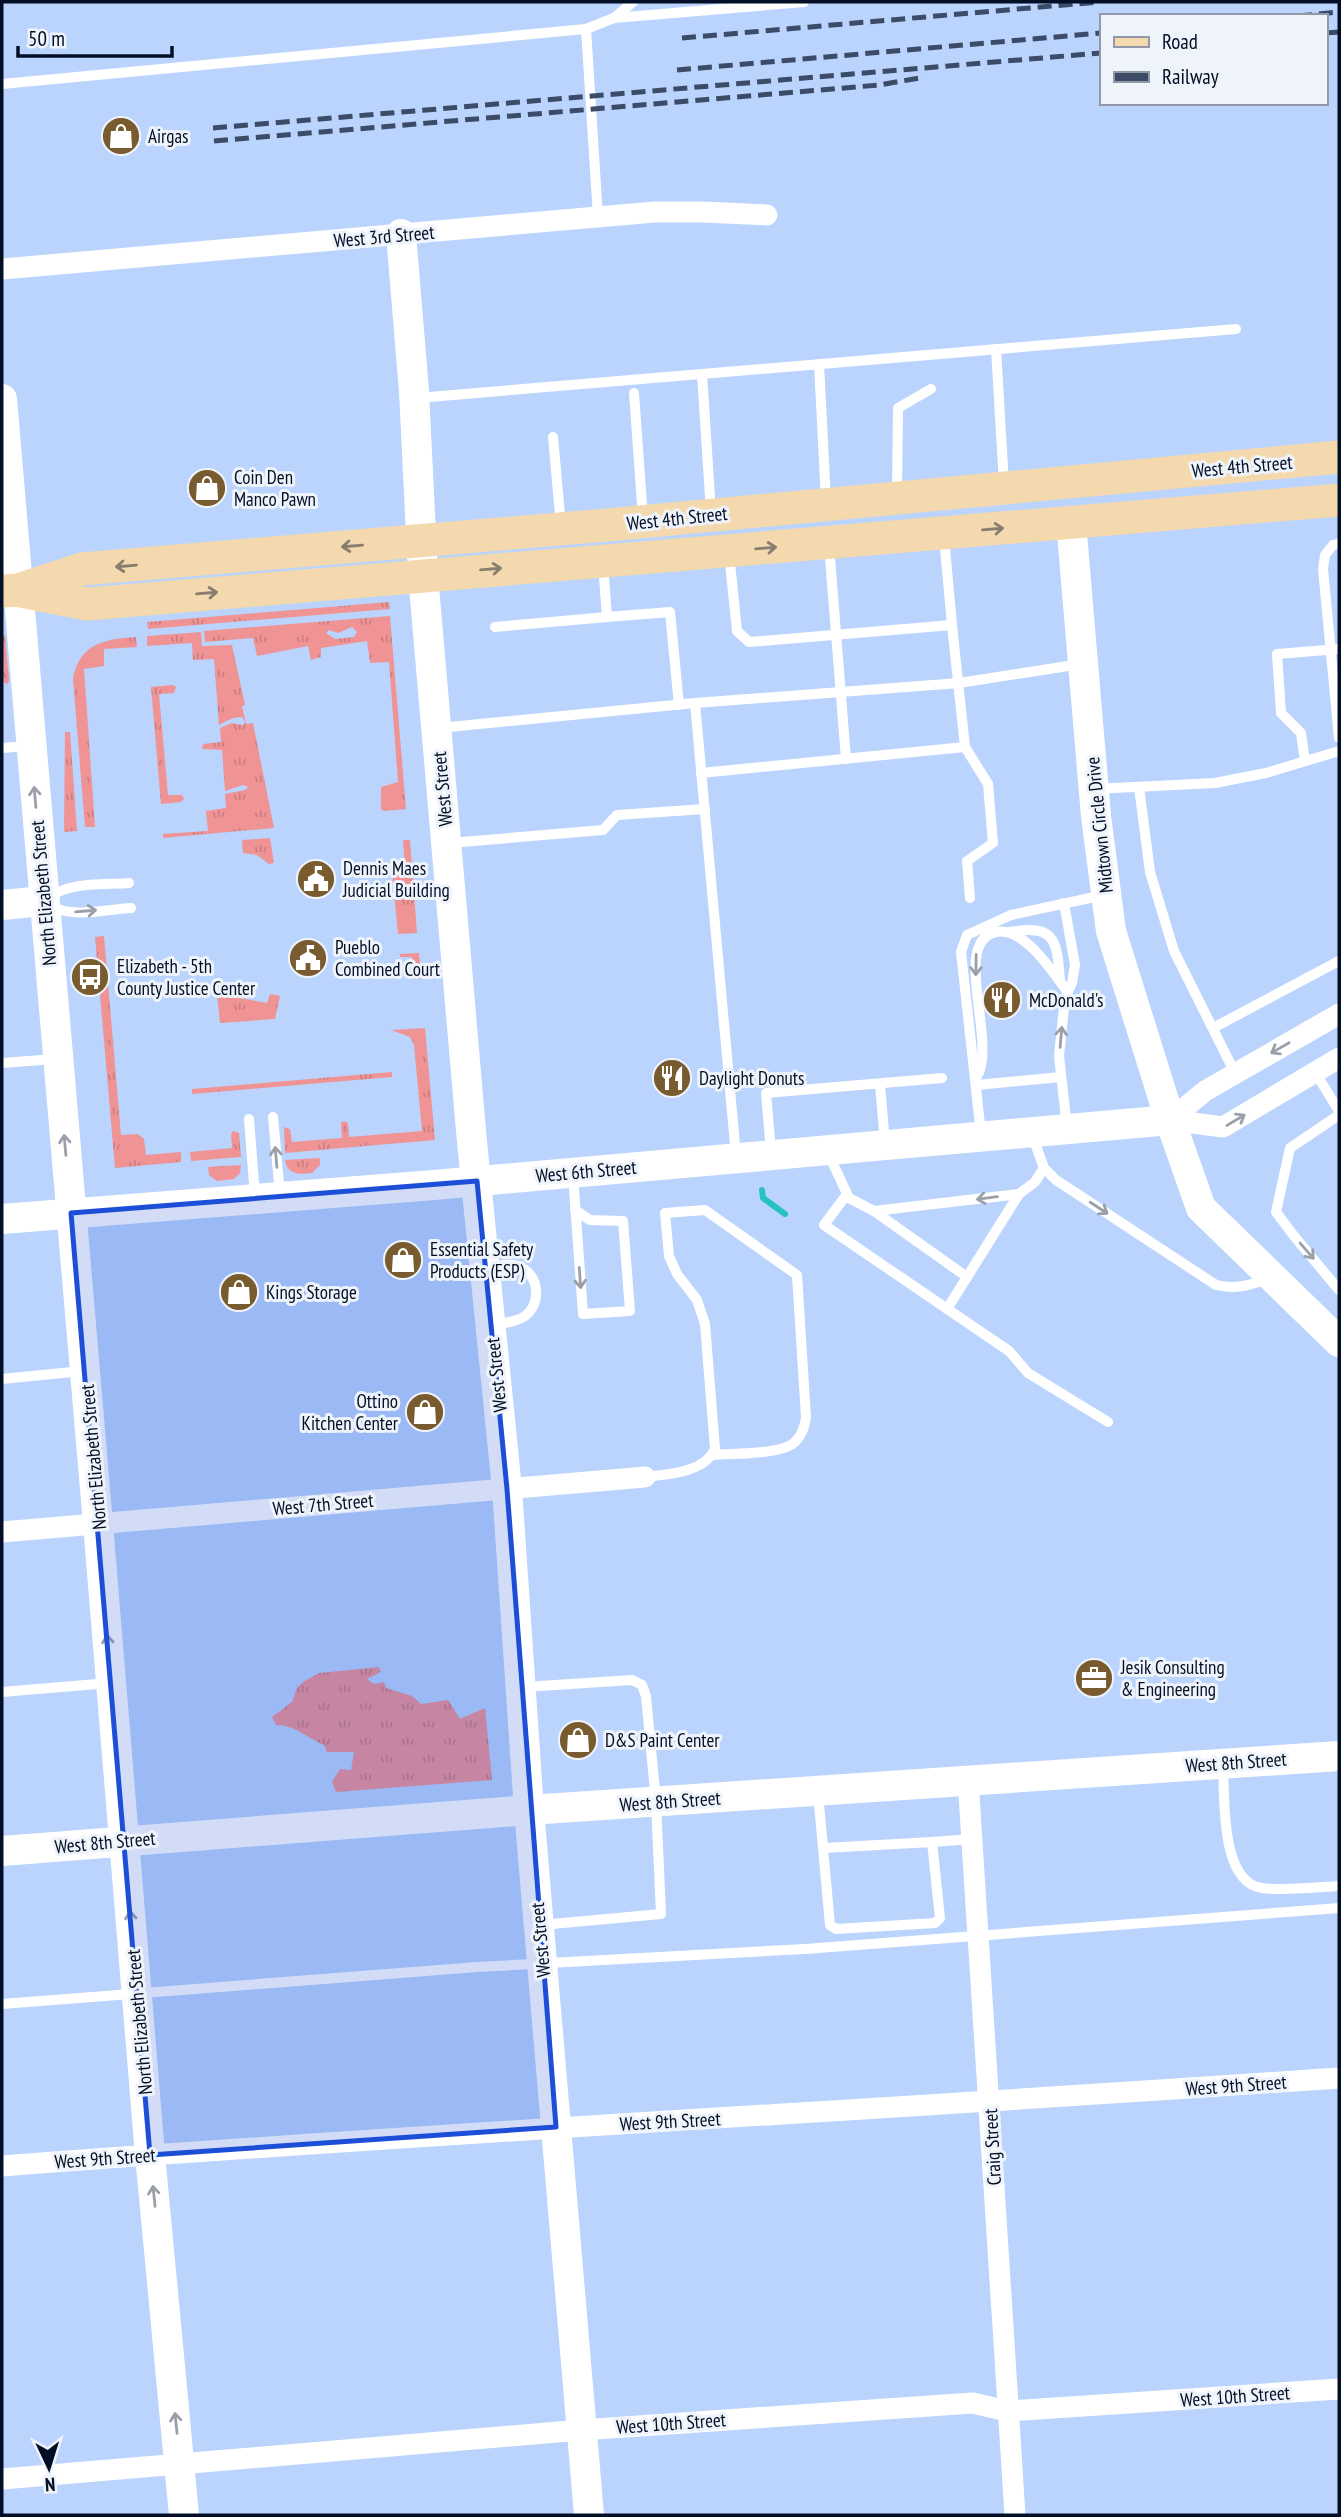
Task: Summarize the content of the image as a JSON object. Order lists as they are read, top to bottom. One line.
{"streets":{"main road":["West 4th Street"],"street":["West 3rd Street","West Street","Midtown Circle Drive","North Elizabeth Street","West 6th Street","West 7th Street","West 8th Street","West 9th Street","Craig Street","West 10th Street"]},"crossings":[["West 3rd Street","West Street"],["West 4th Street","West Street"],["West 4th Street","Midtown Circle Drive"],["West 4th Street","North Elizabeth Street"],["West Street","West 6th Street"],["West Street","West 7th Street"],["West Street","West 8th Street"],["West Street","West 9th Street"],["West Street","West 10th Street"],["Midtown Circle Drive","West 6th Street"],["North Elizabeth Street","West 6th Street"],["North Elizabeth Street","West 7th Street"],["North Elizabeth Street","West 8th Street"],["North Elizabeth Street","West 9th Street"],["North Elizabeth Street","West 10th Street"],["West 8th Street","Craig Street"],["West 9th Street","Craig Street"],["Craig Street","West 10th Street"]],"one_way":["North Elizabeth Street"],"places":{"shop":["Airgas","Coin Den Manco Pawn","Essential Safety Products (ESP)","Kings Storage","Ottino Kitchen Center","D&S Paint Center"],"public building":["Dennis Maes Judicial Building","Pueblo Combined Court"],"bus stop":["Elizabeth - 5th County Justice Center"],"restaurant":["McDonald's","Daylight Donuts"],"office":["Jesik Consulting & Engineering"]},"legend":["Road","Railway"],"scale_bar":"50 m","north":"bottom"}
